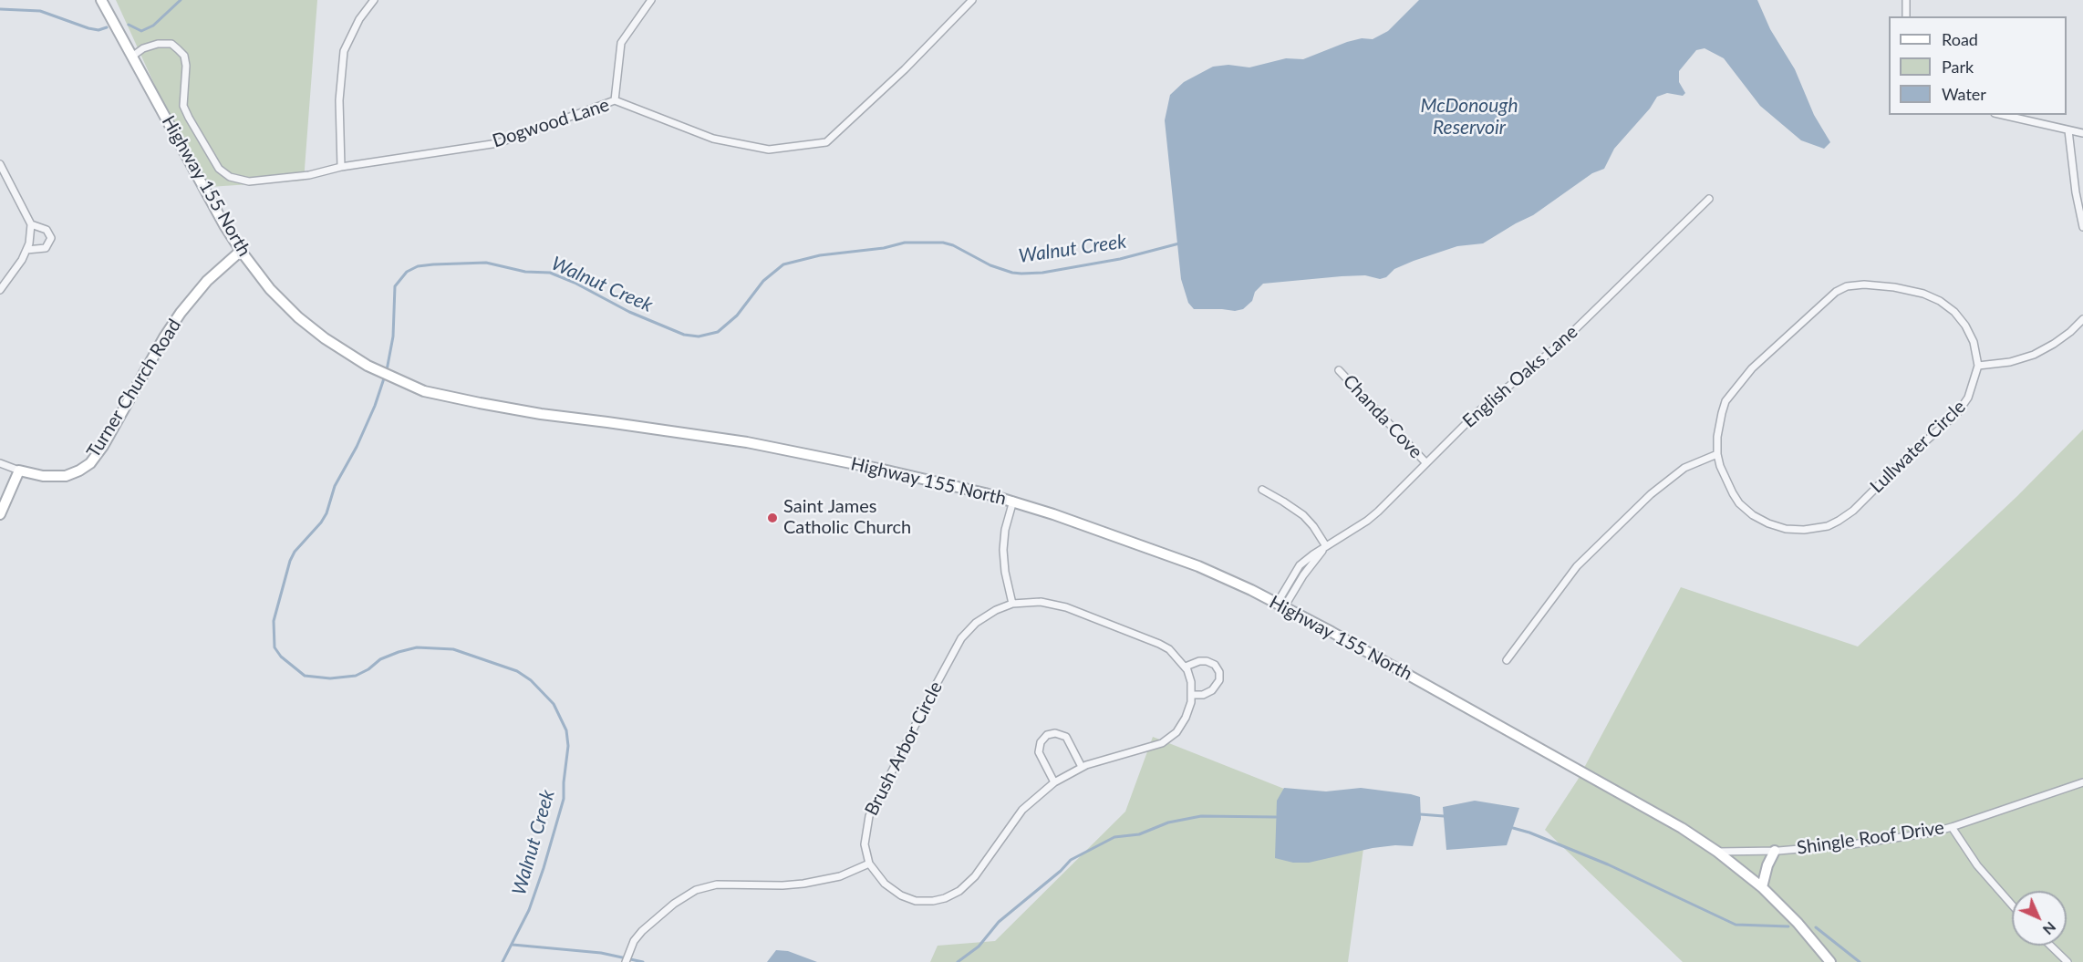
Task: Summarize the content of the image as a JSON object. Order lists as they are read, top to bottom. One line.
{"streets":{"main road":["Highway 155 North","Turner Church Road"],"street":["Dogwood Lane","English Oaks Lane","Chanda Cove","Lullwater Circle","Brush Arbor Circle","Shingle Roof Drive"]},"crossings":[["Dogwood Lane","Highway 155 North"],["Highway 155 North","English Oaks Lane"],["Highway 155 North","Turner Church Road"],["Highway 155 North","Shingle Roof Drive"],["English Oaks Lane","Chanda Cove"]],"water":["McDonough Reservoir","Walnut Creek"],"places":["Saint James Catholic Church"],"legend":["Road","Park","Water"],"north":"bottom right"}
